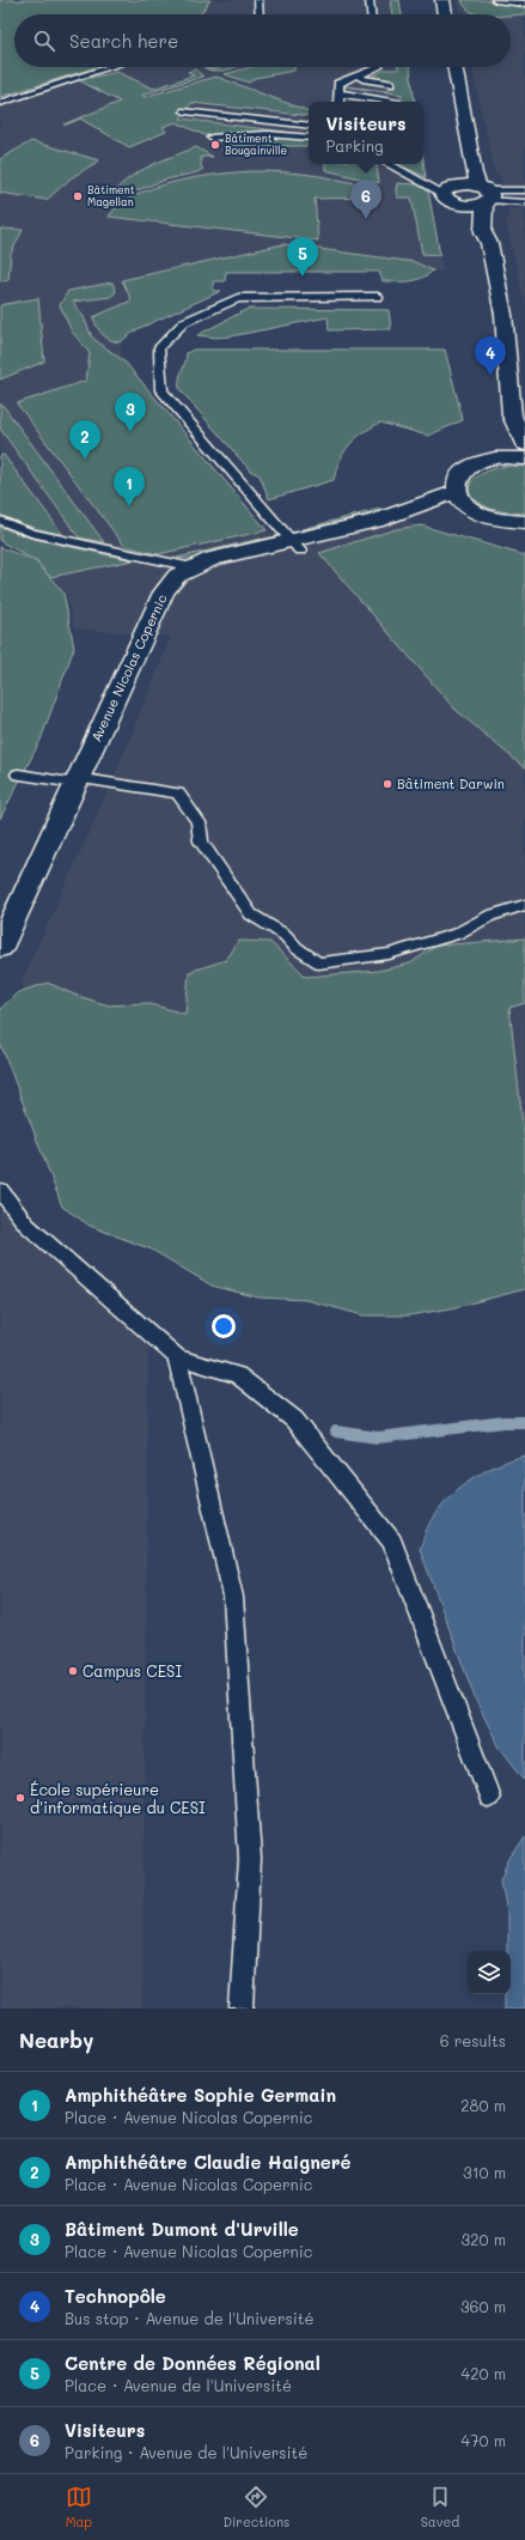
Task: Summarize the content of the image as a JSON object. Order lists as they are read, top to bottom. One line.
{"streets":{"street":["Avenue Nicolas Copernic"]},"places":["Bâtiment Bougainville","Bâtiment Magellan","Bâtiment Darwin","Campus CESI","École supérieure d'informatique du CESI"],"page":{"search":"Search here","popup":["Visiteurs","Parking"],"pins":["6","5","4","3","2","1"],"heading":["Nearby","6 results"],"list":[{"mark":"1","name":"Amphithéâtre Sophie Germain","note":"Place · Avenue Nicolas Copernic","value":"280 m"},{"mark":"2","name":"Amphithéâtre Claudie Haigneré","note":"Place · Avenue Nicolas Copernic","value":"310 m"},{"mark":"3","name":"Bâtiment Dumont d'Urville","note":"Place · Avenue Nicolas Copernic","value":"320 m"},{"mark":"4","name":"Technopôle","note":"Bus stop · Avenue de l'Université","value":"360 m"},{"mark":"5","name":"Centre de Données Régional","note":"Place · Avenue de l'Université","value":"420 m"},{"mark":"6","name":"Visiteurs","note":"Parking · Avenue de l'Université","value":"470 m"}],"nav":["Map","Directions","Saved"]}}
